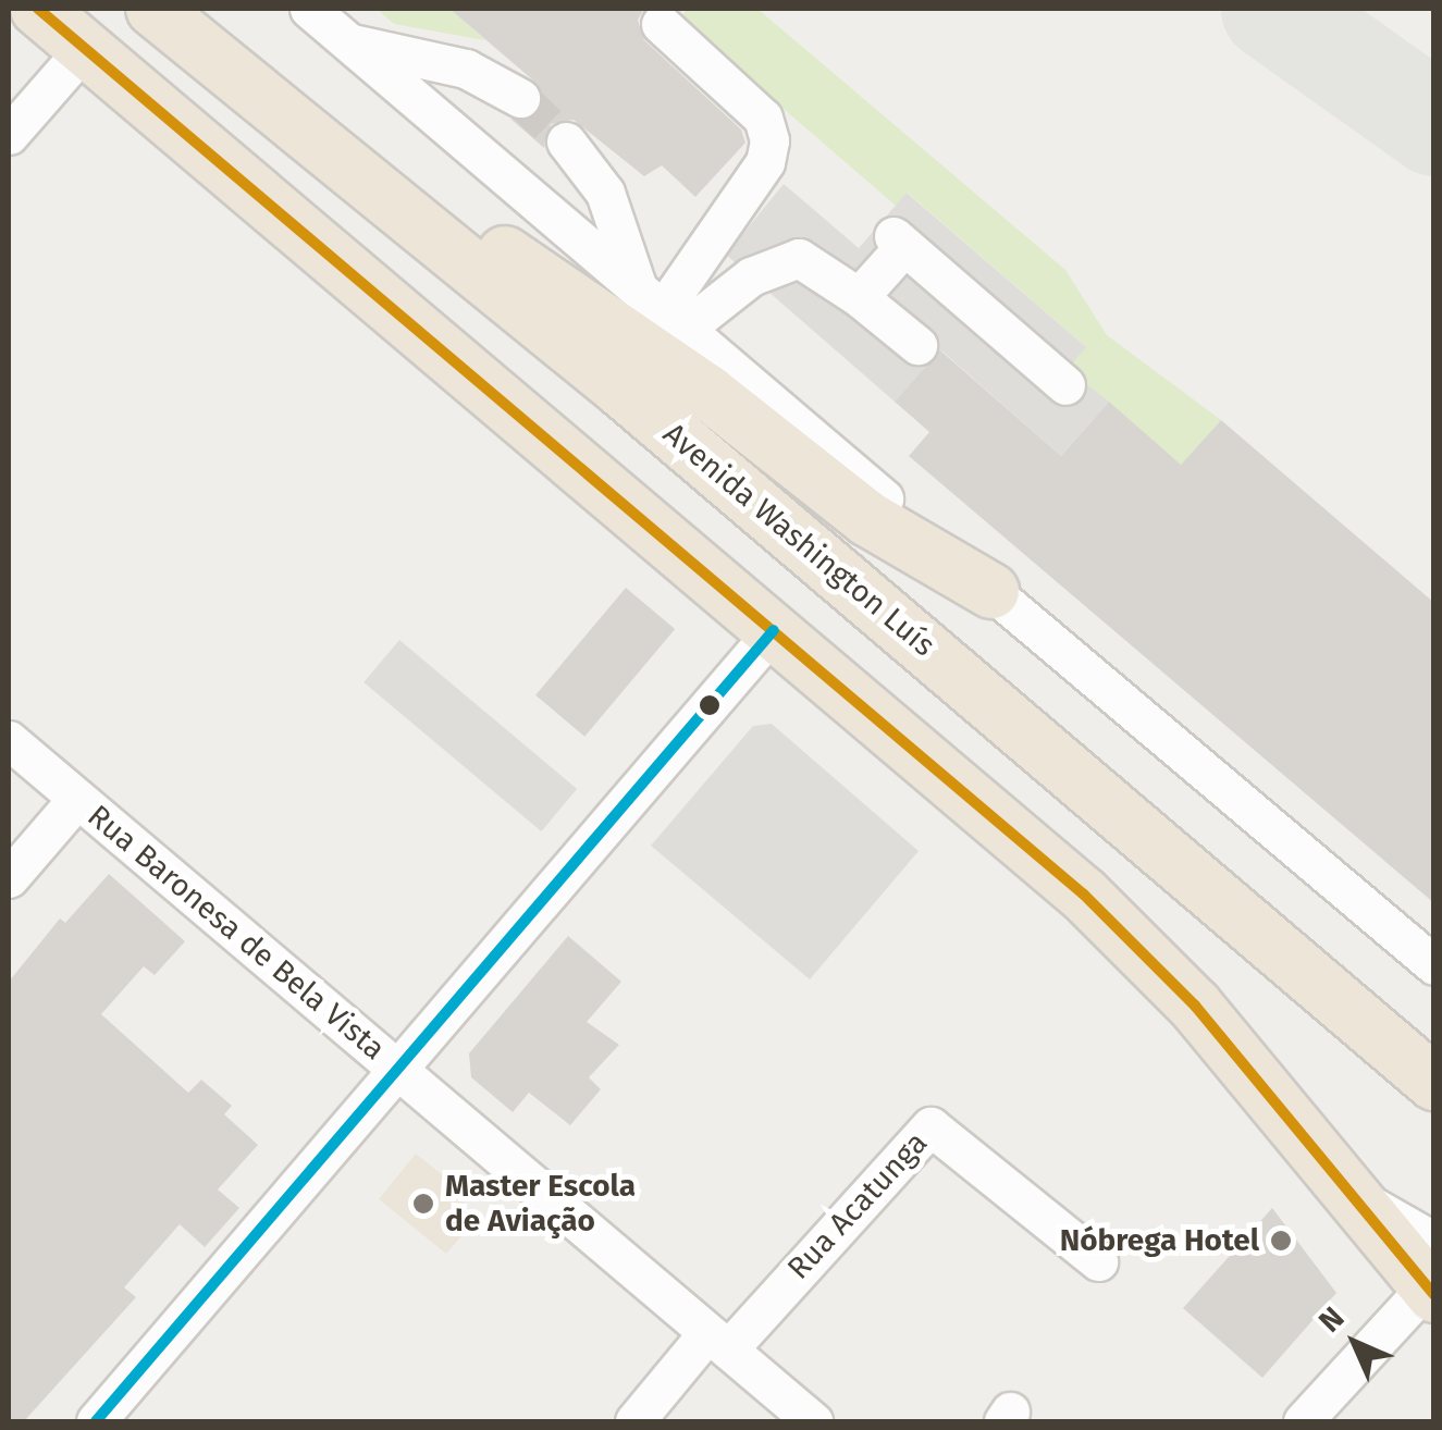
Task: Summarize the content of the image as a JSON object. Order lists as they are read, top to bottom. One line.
{"streets":{"highway":["Avenida Washington Luís"],"street":["Rua Baronesa de Bela Vista","Rua Acatunga"]},"crossings":[["Rua Baronesa de Bela Vista","Rua Acatunga"]],"places":["Master Escola de Aviação","Nóbrega Hotel"],"north":"top left"}
